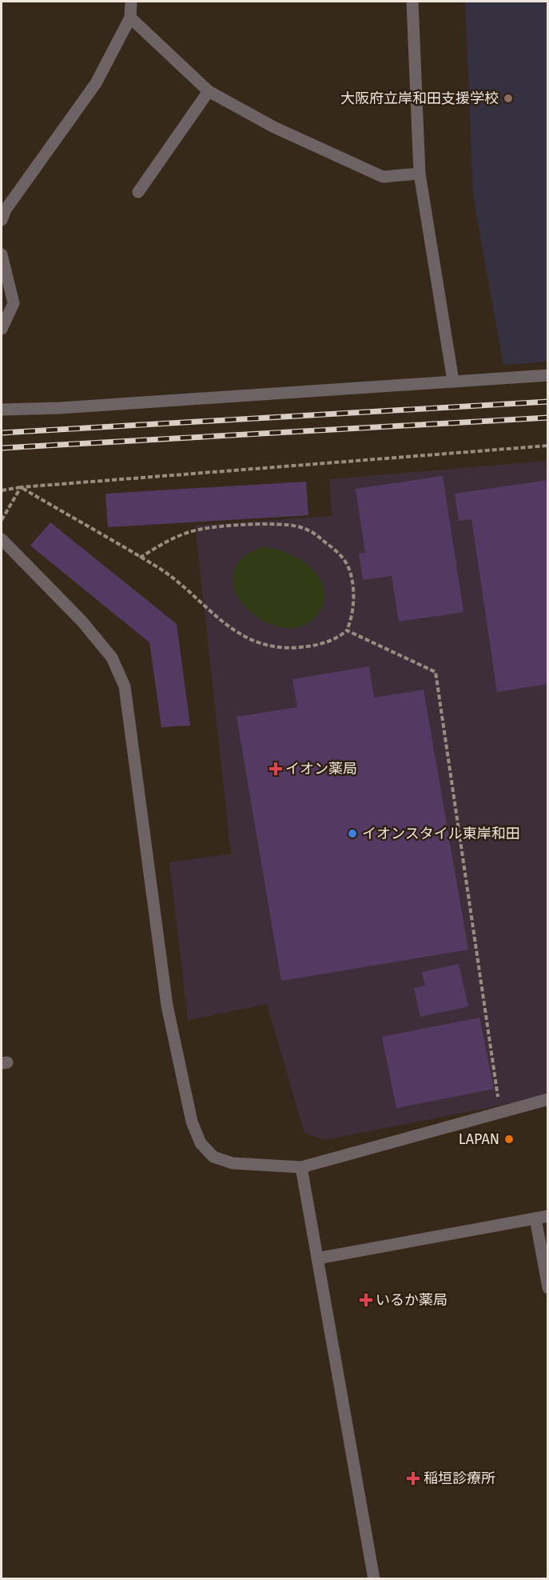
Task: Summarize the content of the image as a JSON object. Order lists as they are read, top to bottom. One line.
{"places":{"other":["大阪府立岸和田支援学校","イオンスタイル東岸和田","LAPAN"],"health":["イオン薬局","いるか薬局","稲垣診療所"]}}
